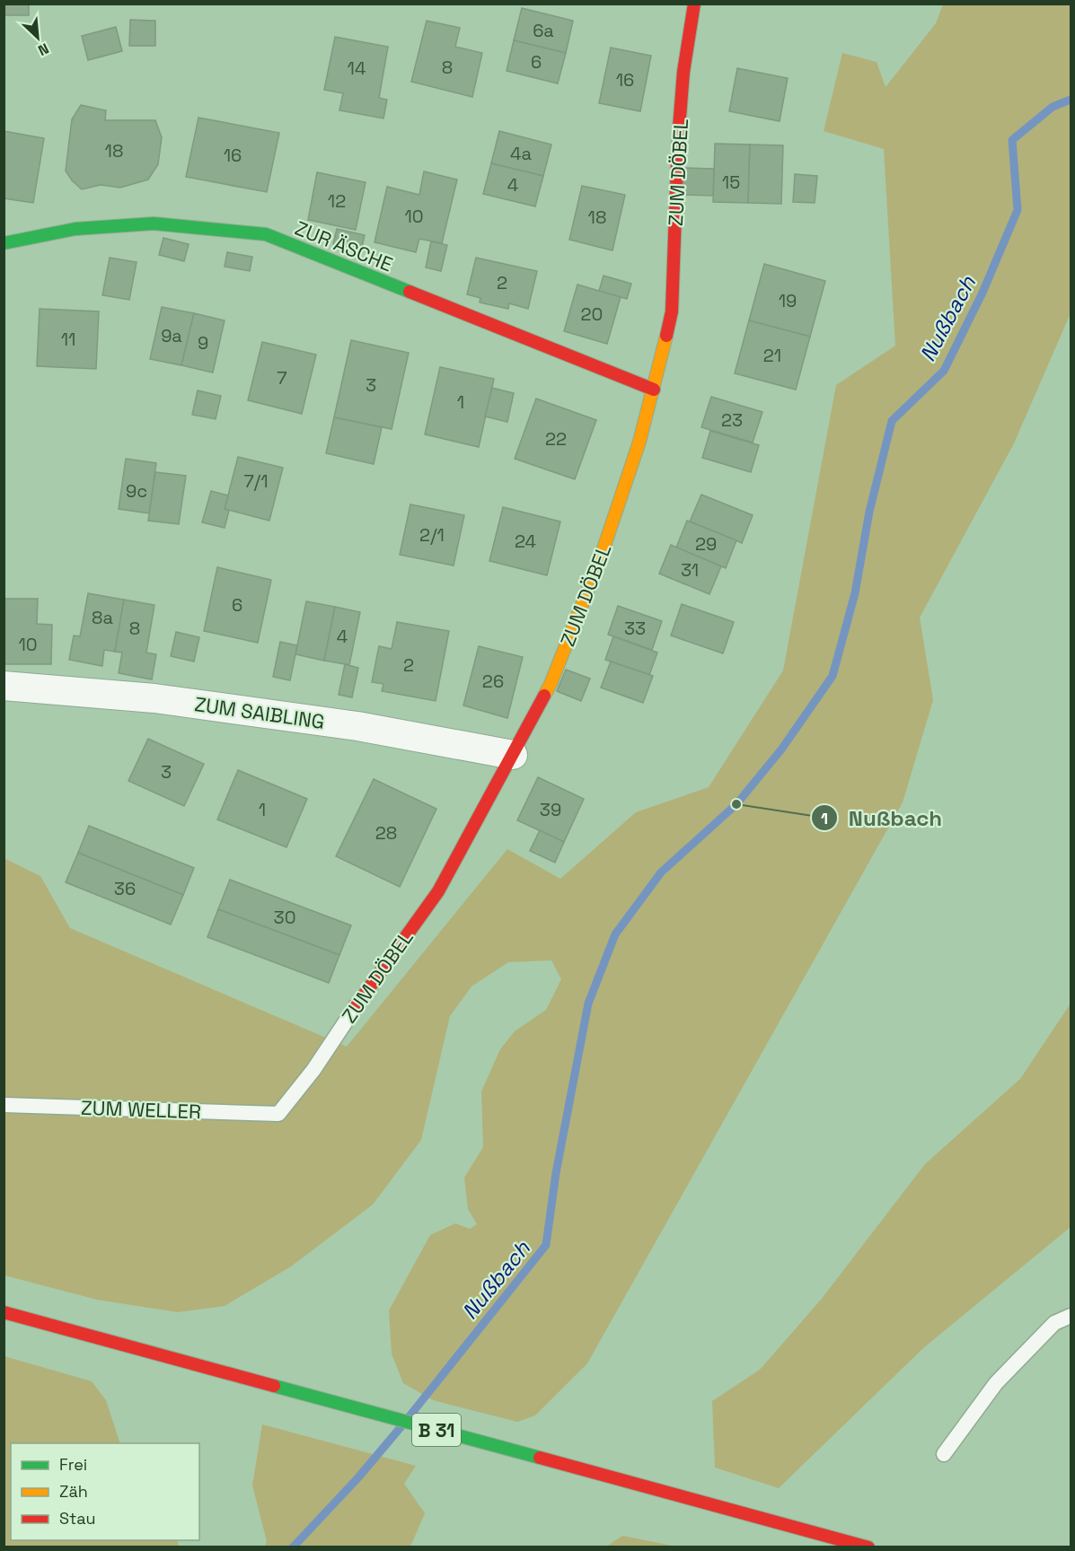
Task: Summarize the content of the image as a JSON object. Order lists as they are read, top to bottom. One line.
{"streets":{"street":["ZUM DÖBEL","ZUR ÄSCHE","ZUM SAIBLING","B 31"],"lane":["ZUM WELLER"]},"crossings":[["ZUM DÖBEL","ZUR ÄSCHE"],["ZUM DÖBEL","ZUM SAIBLING"],["ZUM DÖBEL","ZUM WELLER"]],"water":["Nußbach"],"places":["Nußbach"],"house_numbers":["6a","6","8","14","16","18","4a","16","15","4","12","10","18","2","19","20","9a","11","9","21","7","3","1","23","22","7/1","9c","2/1","24","29","31","6","8a","8","33","4","10","2","26","3","1","39","28","36","30"],"legend":["Frei","Zäh","Stau"],"north":"bottom right"}
